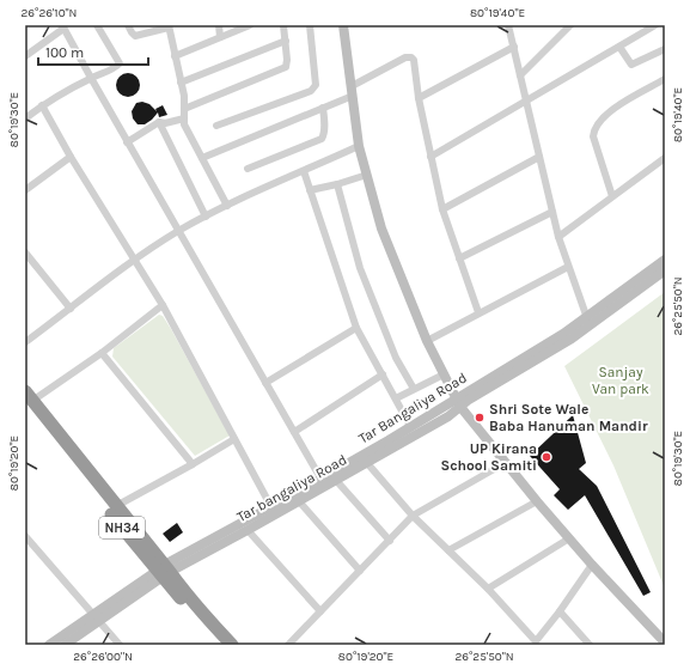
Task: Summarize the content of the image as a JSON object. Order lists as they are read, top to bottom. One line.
{"streets":{"highway":["NH34"],"street":["Tar Bangaliya Road","Tar bangaliya Road"]},"crossings":[["Tar Bangaliya Road","Tar bangaliya Road"],["Tar Bangaliya Road","NH34"],["Tar bangaliya Road","NH34"]],"parks":["Sanjay Van park"],"places":["Shri Sote Wale Baba Hanuman Mandir","UP Kirana School Samiti"],"scale_bar":"100 m","coordinates":["26°26'10\"N","80°19'40\"E","80°19'30\"E","26°25'50\"N","80°19'20\"E","26°26'00\"N"]}
